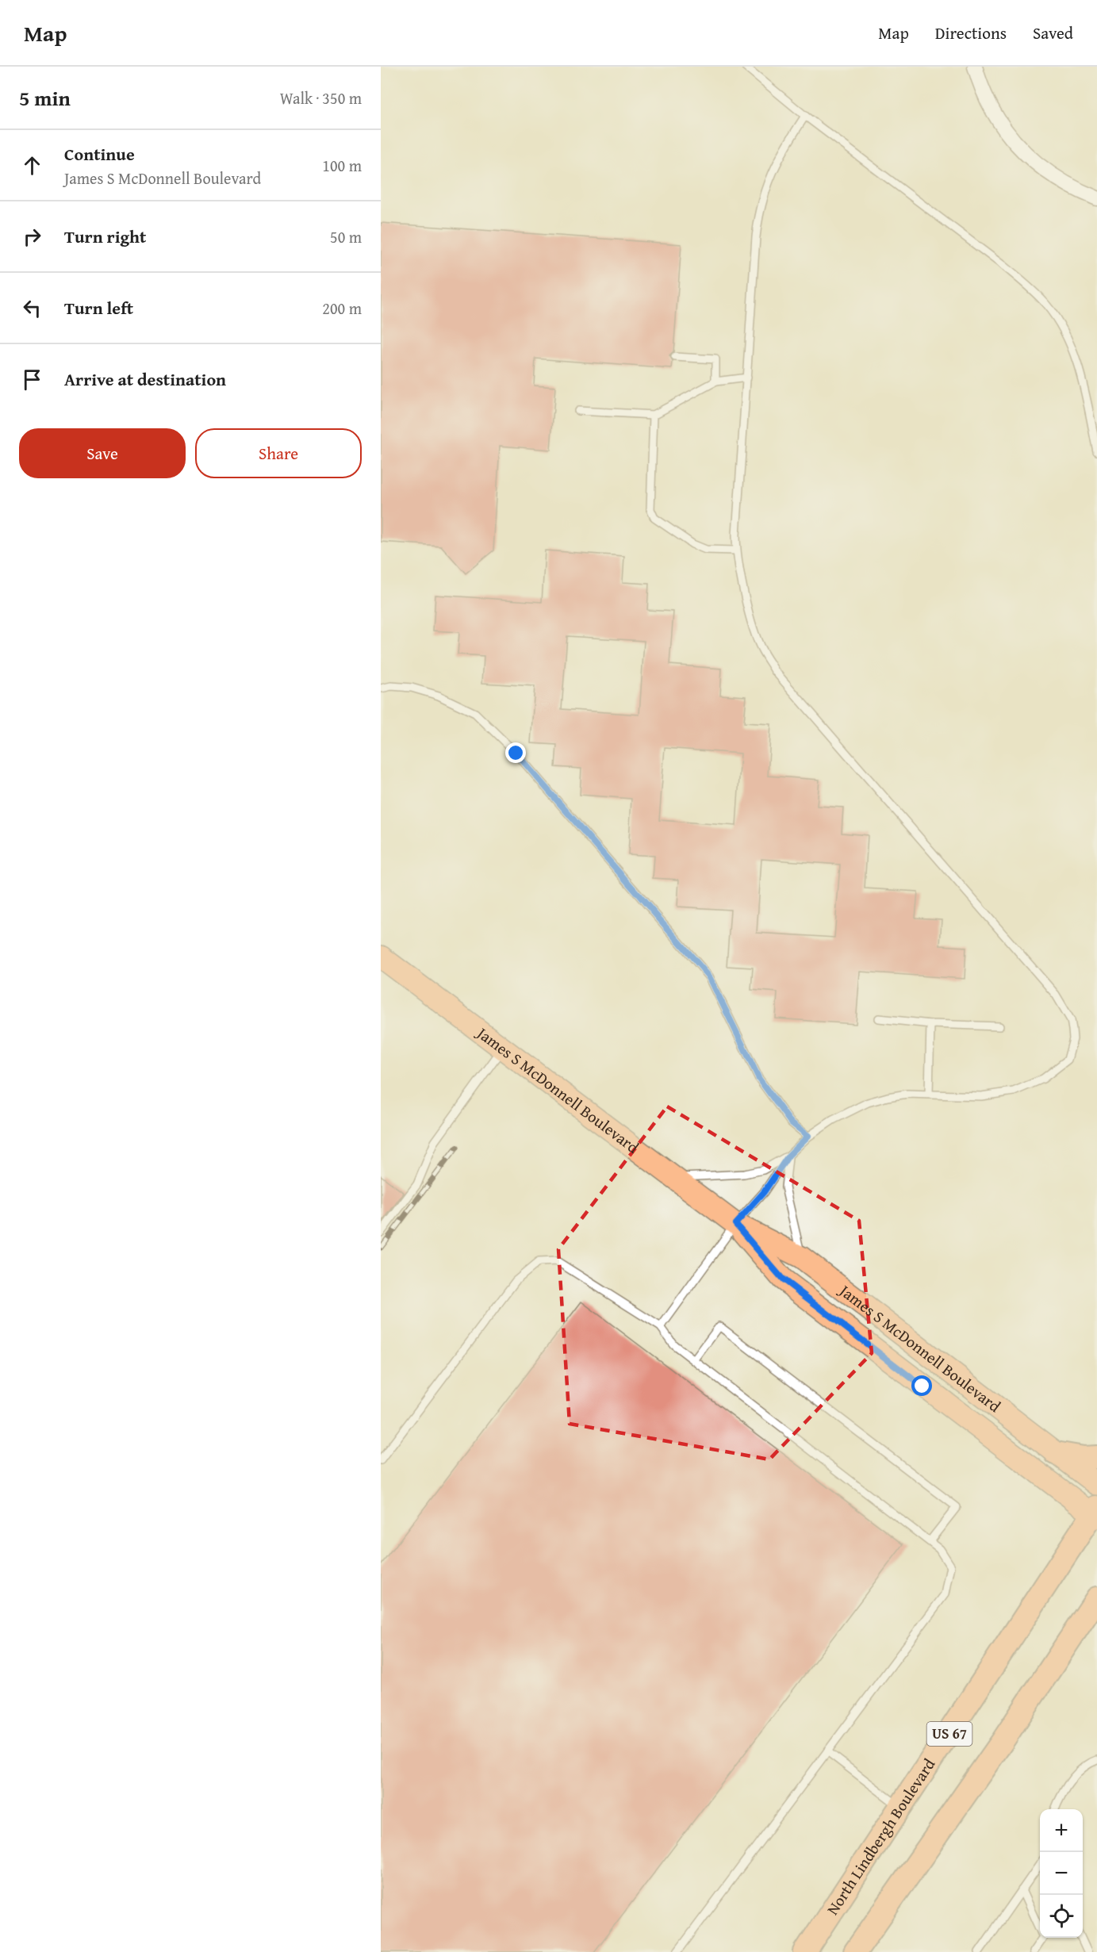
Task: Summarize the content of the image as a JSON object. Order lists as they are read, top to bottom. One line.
{"streets":{"highway":["US 67","North Lindbergh Boulevard"],"main road":["James S McDonnell Boulevard"]},"crossings":[["James S McDonnell Boulevard","North Lindbergh Boulevard"]],"page":{"header":"Map","nav":["Map","Directions","Saved"],"heading":["5 min","Walk · 350 m"],"list":[["Continue","James S McDonnell Boulevard","100 m"],["Turn right","50 m"],["Turn left","200 m"],"Arrive at destination"],"buttons":["Save","Share"],"map_buttons":["+","−"]}}
